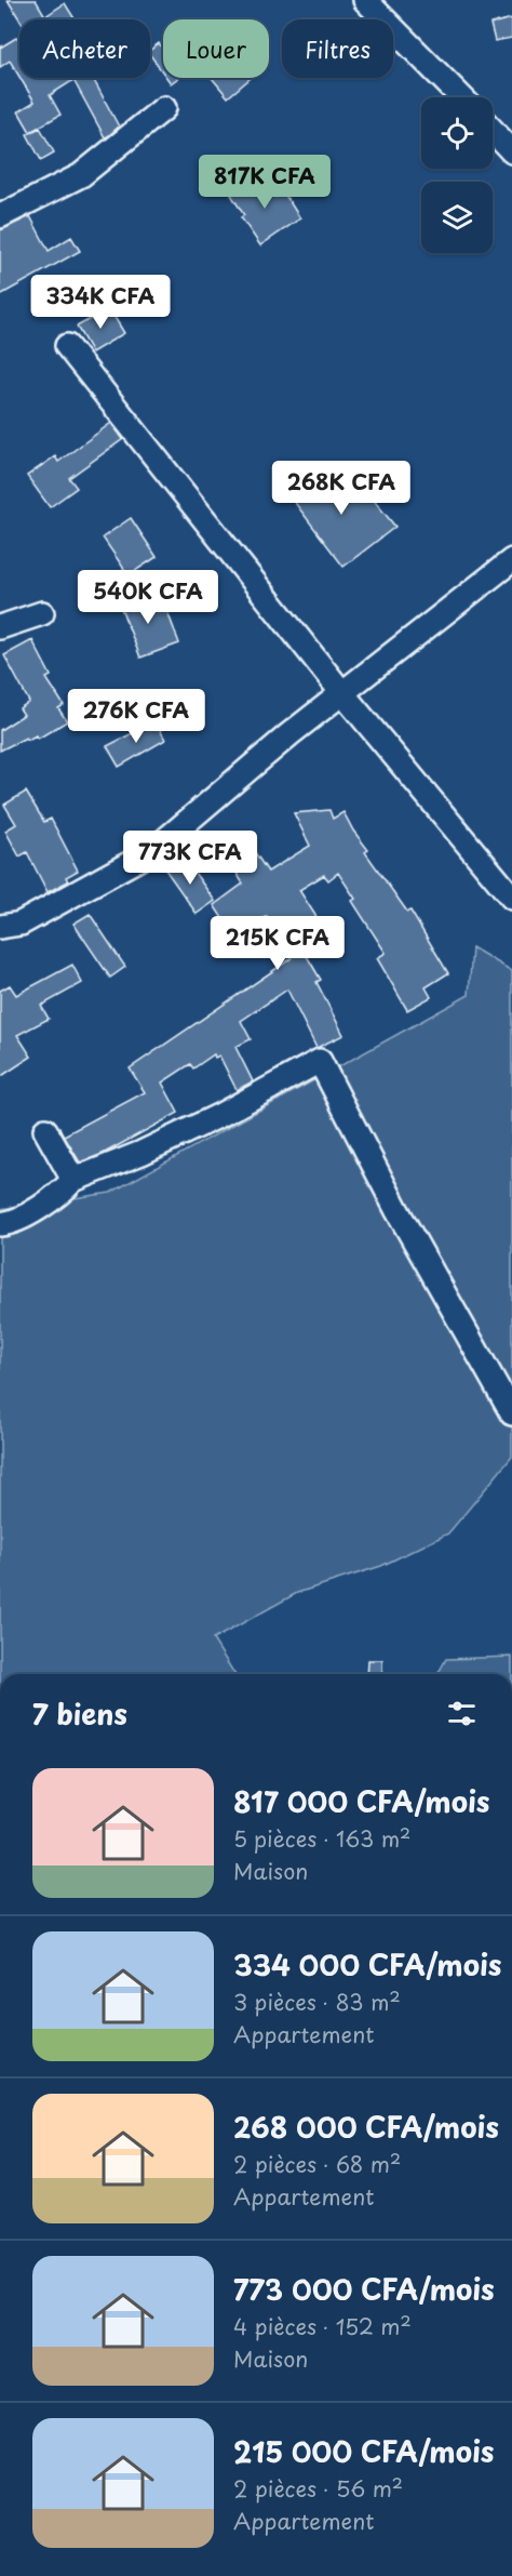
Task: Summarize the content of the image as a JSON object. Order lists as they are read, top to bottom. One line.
{"page":{"chip":["Acheter","Louer","Filtres"],"price":["817K CFA","334K CFA","268K CFA","540K CFA","276K CFA","773K CFA","215K CFA"],"heading":"7 biens","list":[{"name":"817 000 CFA/mois","note":"5 pièces · 163 m² · Maison"},{"name":"334 000 CFA/mois","note":"3 pièces · 83 m² · Appartement"},{"name":"268 000 CFA/mois","note":"2 pièces · 68 m² · Appartement"},{"name":"773 000 CFA/mois","note":"4 pièces · 152 m² · Maison"},{"name":"215 000 CFA/mois","note":"2 pièces · 56 m² · Appartement"}]}}
